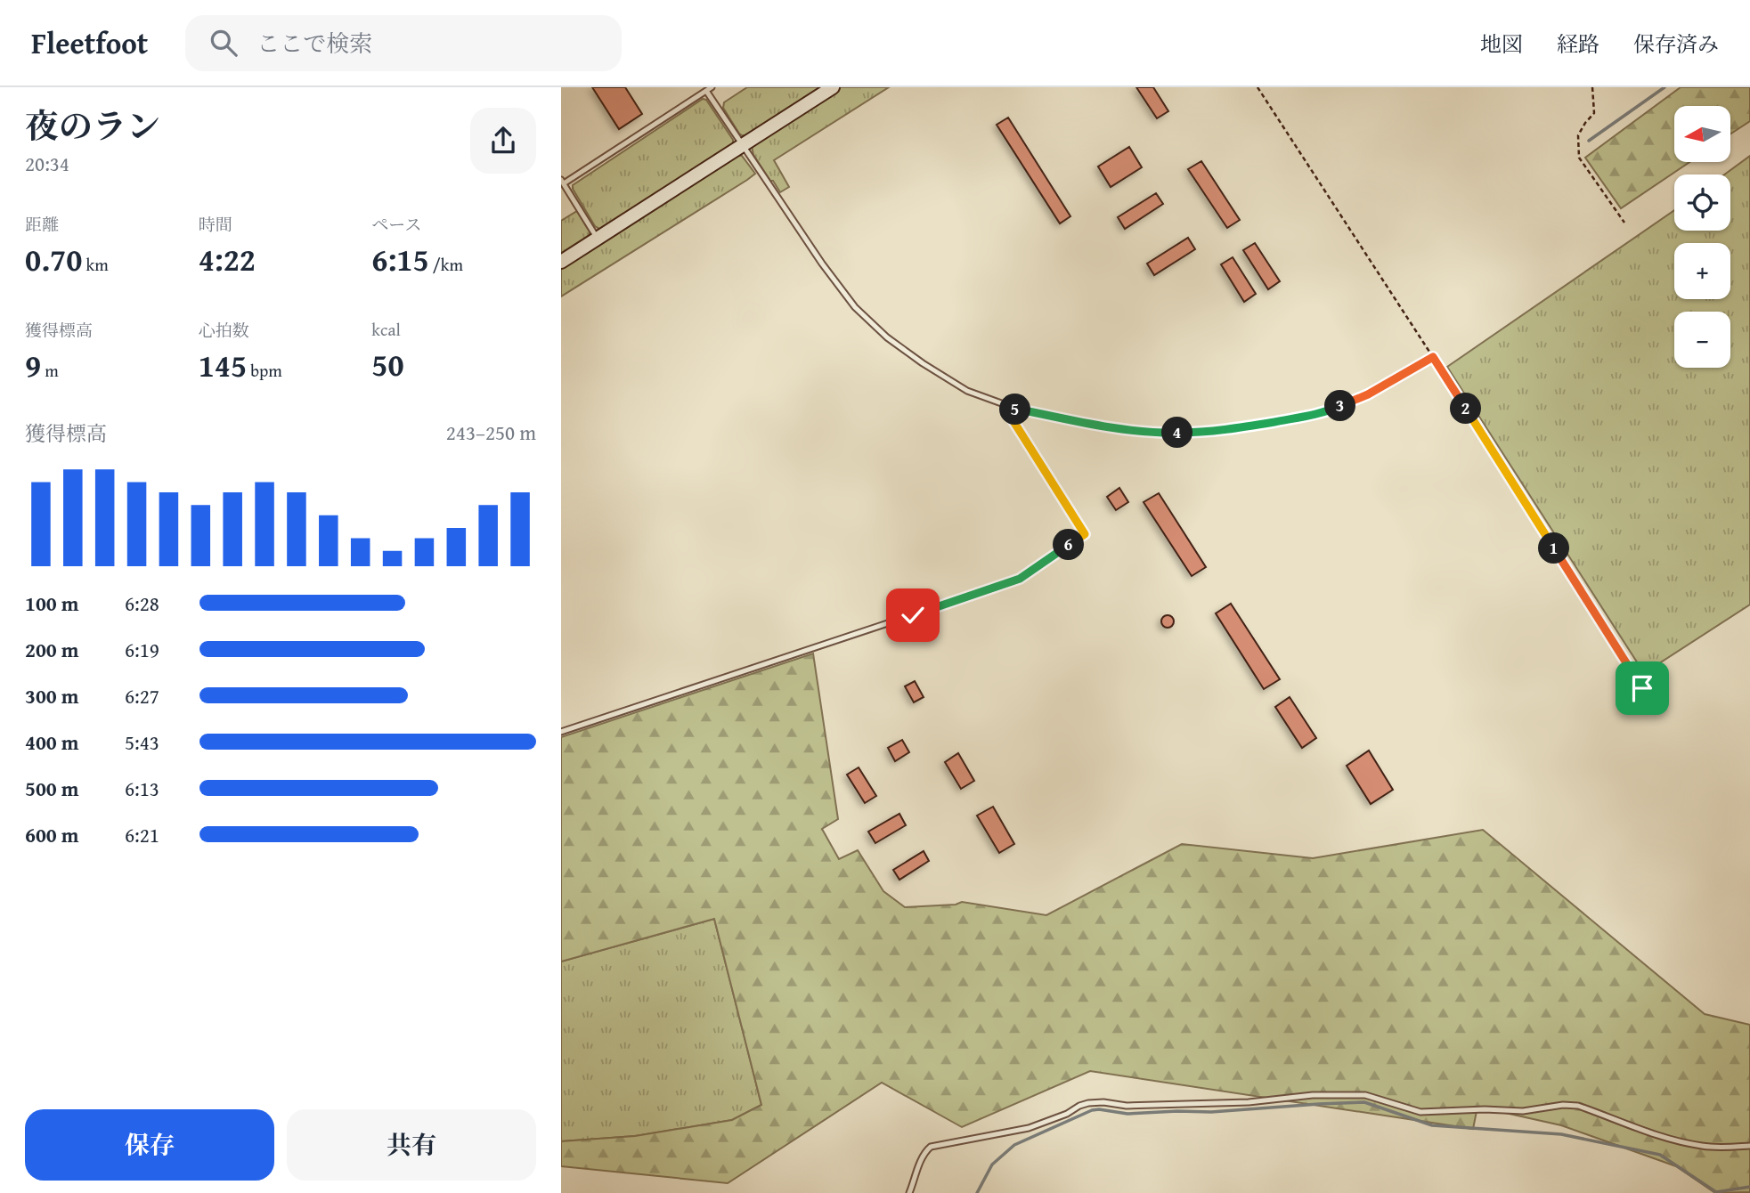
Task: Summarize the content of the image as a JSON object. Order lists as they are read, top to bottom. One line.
{"north":"left","page":{"header":"Fleetfoot","search":"ここで検索","nav":["地図","経路","保存済み"],"heading":["夜のラン","20:34"],"map_buttons":["+","−"],"stats":[["距離","0.70 km"],["時間","4:22"],["ペース","6:15 /km"],["獲得標高","9 m"],["心拍数","145 bpm"],["kcal","50"]],"pins":["3","2","5","4","6","1"],"chart":["獲得標高","243–250 m"],"list":[{"name":"100 m","note":"6:28"},{"name":"200 m","note":"6:19"},{"name":"300 m","note":"6:27"},{"name":"400 m","note":"5:43"},{"name":"500 m","note":"6:13"},{"name":"600 m","note":"6:21"}],"buttons":["保存","共有"]}}
